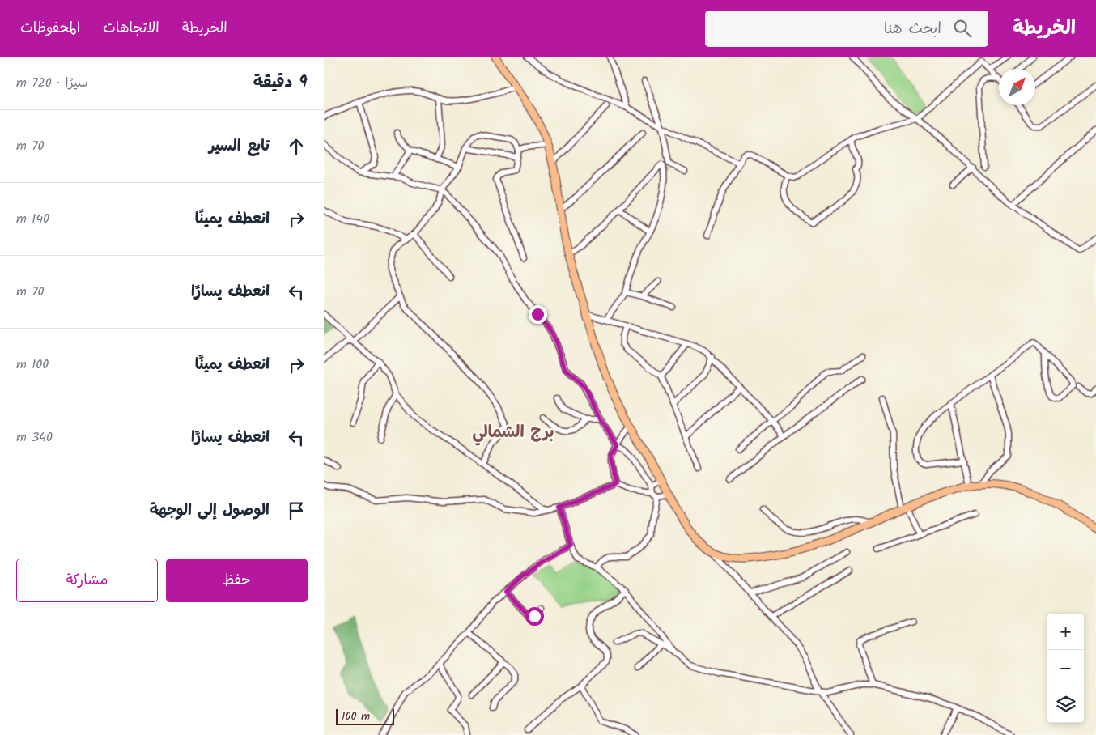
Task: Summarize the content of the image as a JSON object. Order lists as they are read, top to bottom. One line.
{"districts":["برج الشمالي"],"scale_bar":"100 m","north":"top right","page":{"header":"الخريطة","search":"ابحث هنا","nav":["الخريطة","الاتجاهات","المحفوظات"],"heading":["9 دقيقة","سيرًا · 720 m"],"list":[["تابع السير","70 m"],["انعطف يمينًا","140 m"],["انعطف يسارًا","70 m"],["انعطف يمينًا","100 m"],["انعطف يسارًا","340 m"],"الوصول إلى الوجهة"],"buttons":["حفظ","مشاركة"],"map_buttons":["+","−"],"scale":"100 m"}}
